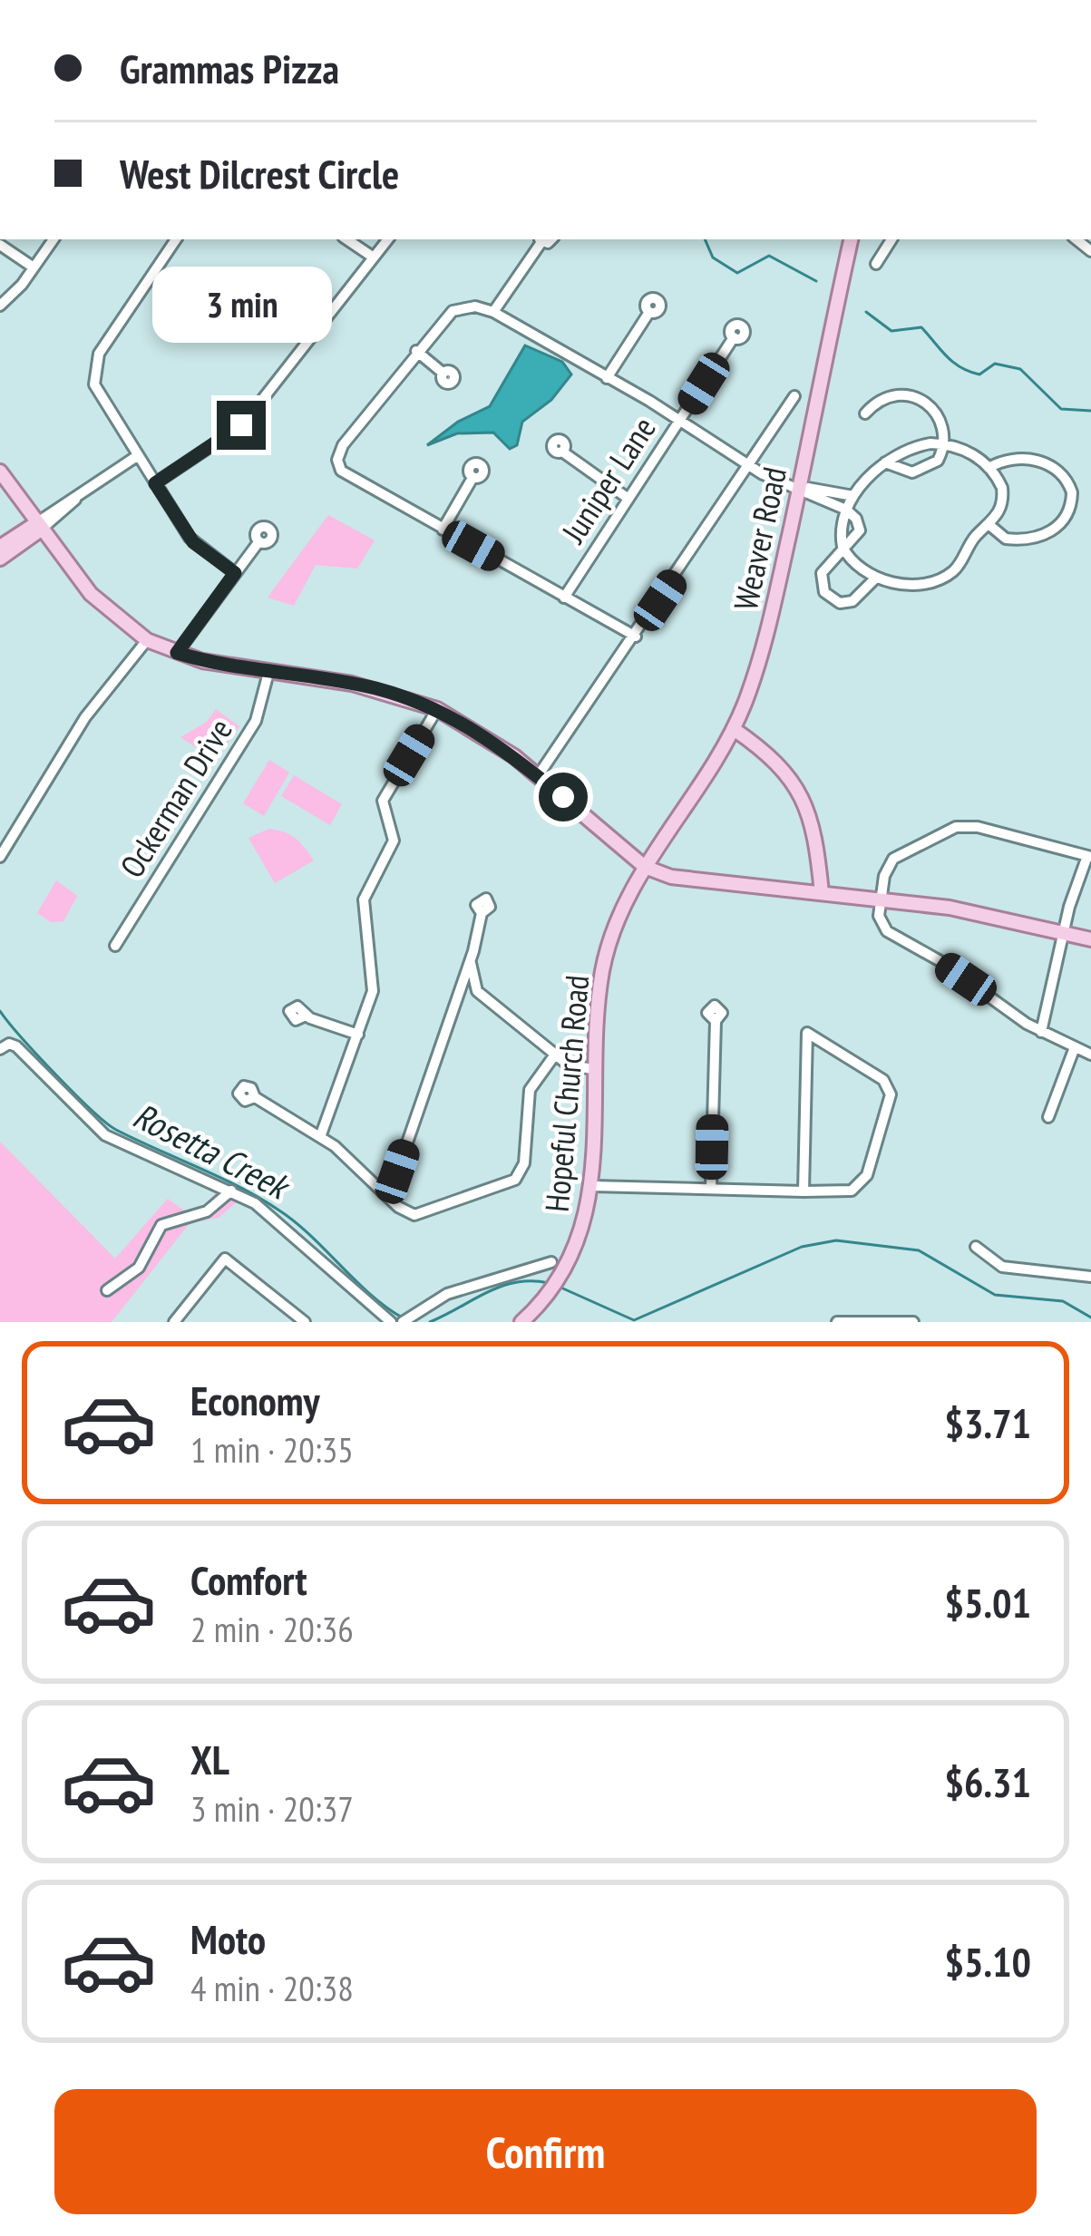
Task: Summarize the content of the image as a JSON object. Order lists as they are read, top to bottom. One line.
{"streets":{"main road":["Weaver Road","Hopeful Church Road"],"street":["Juniper Lane","Ockerman Drive"]},"crossings":[["Weaver Road","Hopeful Church Road"]],"water":["Rosetta Creek"],"page":{"banner":["Grammas Pizza","West Dilcrest Circle"],"bubble":"3 min","list":[{"name":"Economy","note":"1 min · 20:35","value":"$3.71"},{"name":"Comfort","note":"2 min · 20:36","value":"$5.01"},{"name":"XL","note":"3 min · 20:37","value":"$6.31"},{"name":"Moto","note":"4 min · 20:38","value":"$5.10"}],"buttons":"Confirm"}}
